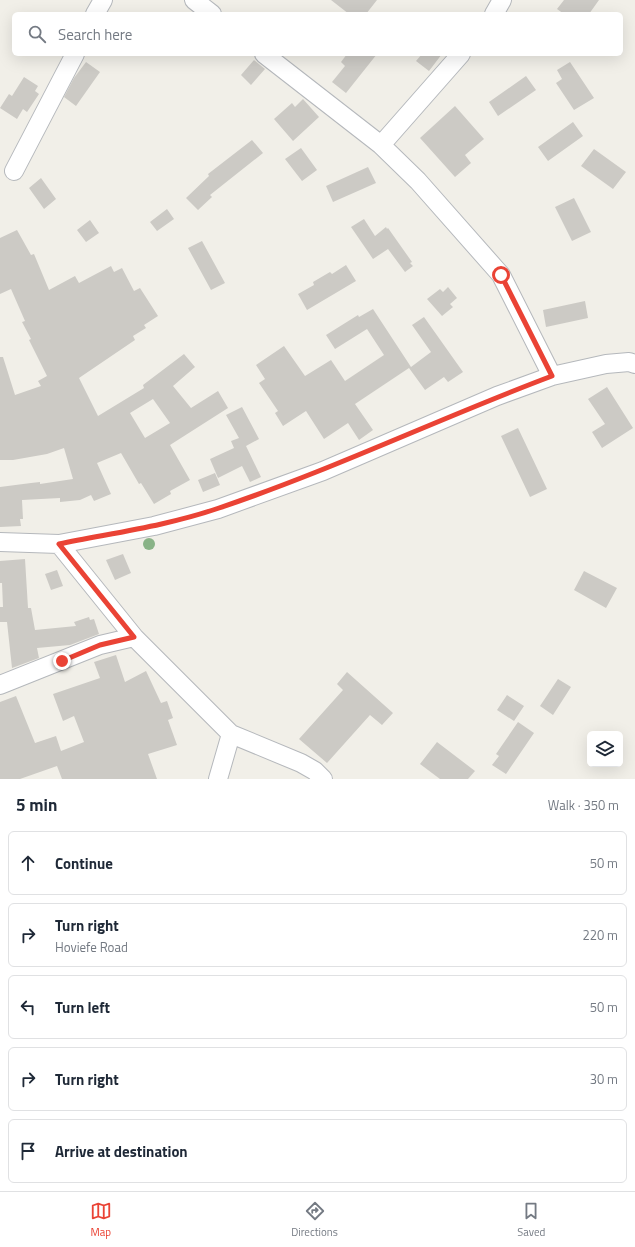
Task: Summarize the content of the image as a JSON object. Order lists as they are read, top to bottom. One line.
{"page":{"search":"Search here","heading":["5 min","Walk · 350 m"],"list":[["Continue","50 m"],["Turn right","Hoviefe Road","220 m"],["Turn left","50 m"],["Turn right","30 m"],"Arrive at destination"],"nav":["Map","Directions","Saved"]}}
